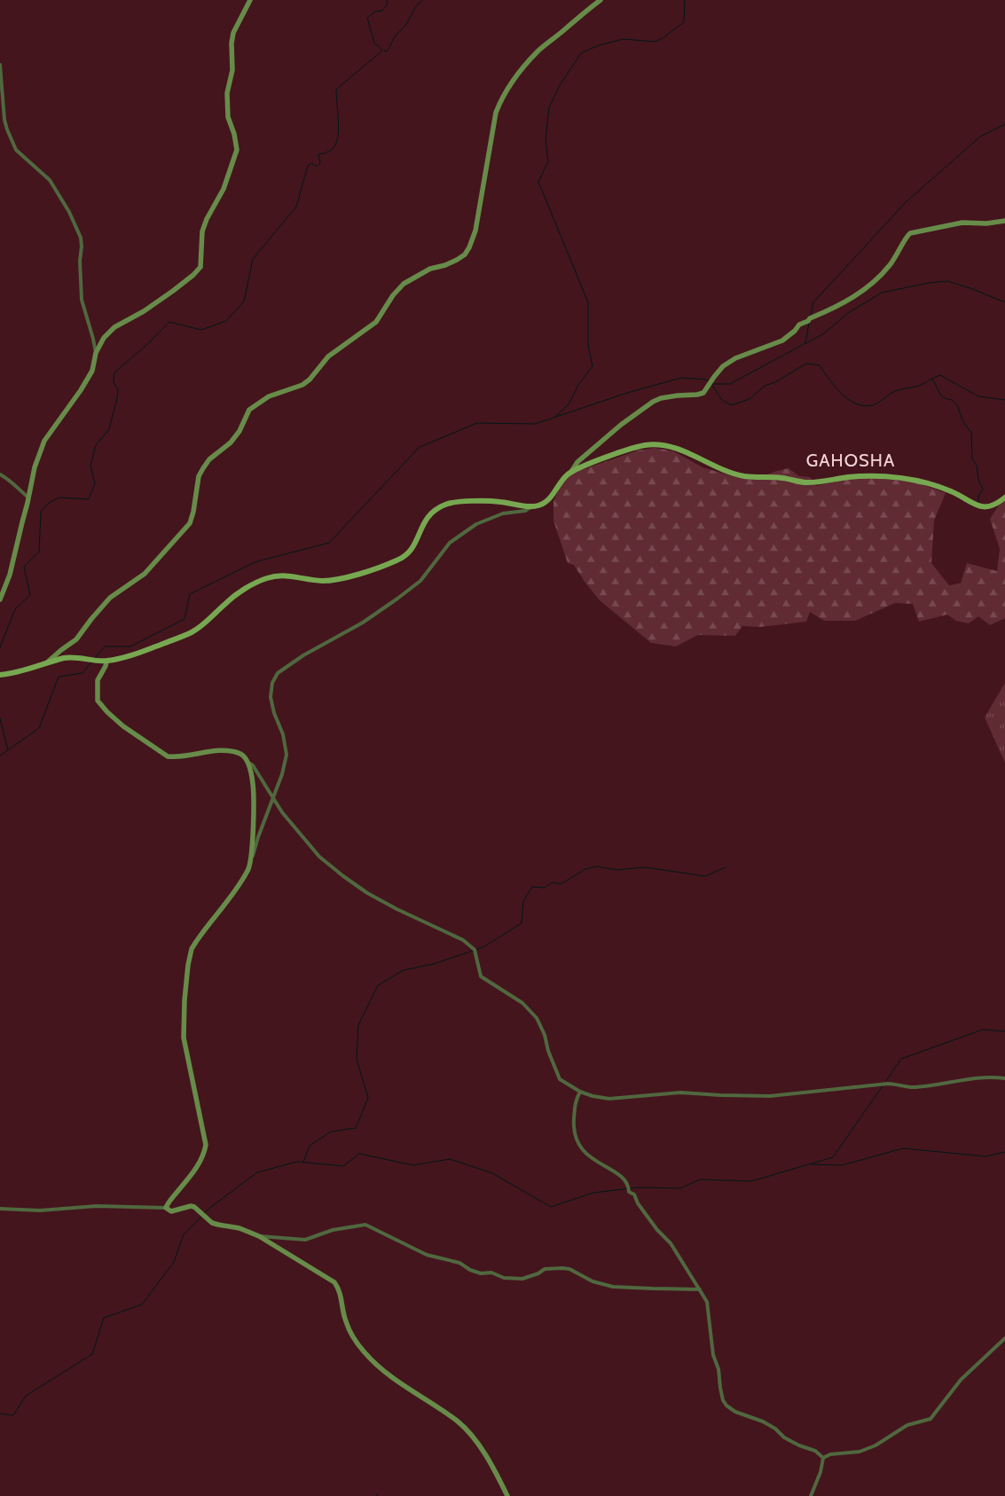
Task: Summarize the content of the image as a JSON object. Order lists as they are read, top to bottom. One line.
{"districts":["GAHOSHA"]}
